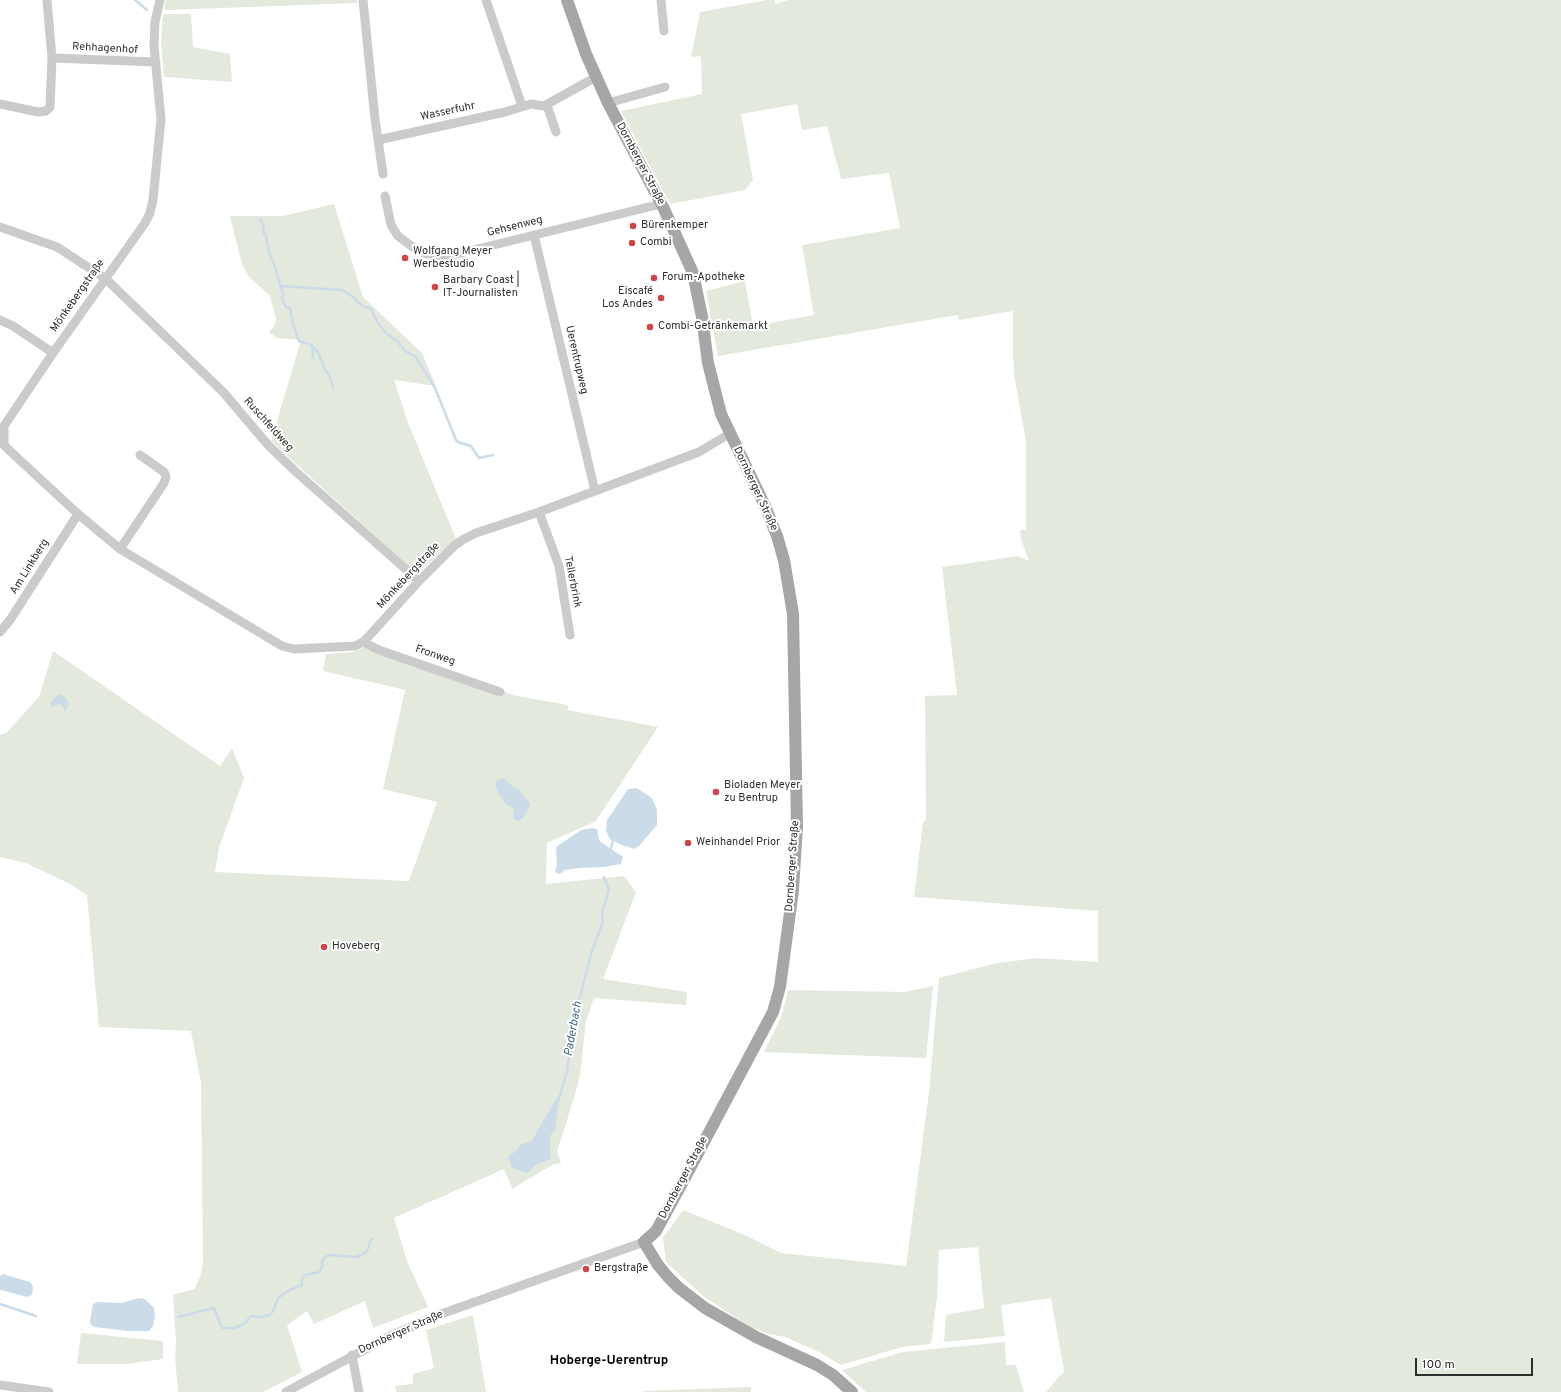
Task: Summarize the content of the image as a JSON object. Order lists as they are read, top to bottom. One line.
{"streets":{"main road":["Dornberger Straße"],"street":["Rehhagenhof","Wasserfuhr","Gehsenweg","Mönkebergstraße","Uerentrupweg","Ruschfeldweg","Am Linkberg","Tellerbrink","Fronweg"]},"crossings":[["Rehhagenhof","Mönkebergstraße"],["Dornberger Straße","Gehsenweg"],["Dornberger Straße","Mönkebergstraße"],["Gehsenweg","Uerentrupweg"],["Mönkebergstraße","Uerentrupweg"],["Mönkebergstraße","Ruschfeldweg"],["Mönkebergstraße","Am Linkberg"],["Mönkebergstraße","Tellerbrink"],["Mönkebergstraße","Fronweg"]],"districts":["Hoberge-Uerentrup"],"water":["Paderbach"],"places":["Bürenkemper","Combi","Wolfgang Meyer Werbestudio","Forum-Apotheke","Barbary Coast | IT-Journalisten","Eiscafé Los Andes","Combi-Getränkemarkt","Bioladen Meyer zu Bentrup","Weinhandel Prior","Hoveberg","Bergstraße"],"scale_bar":"100 m"}
